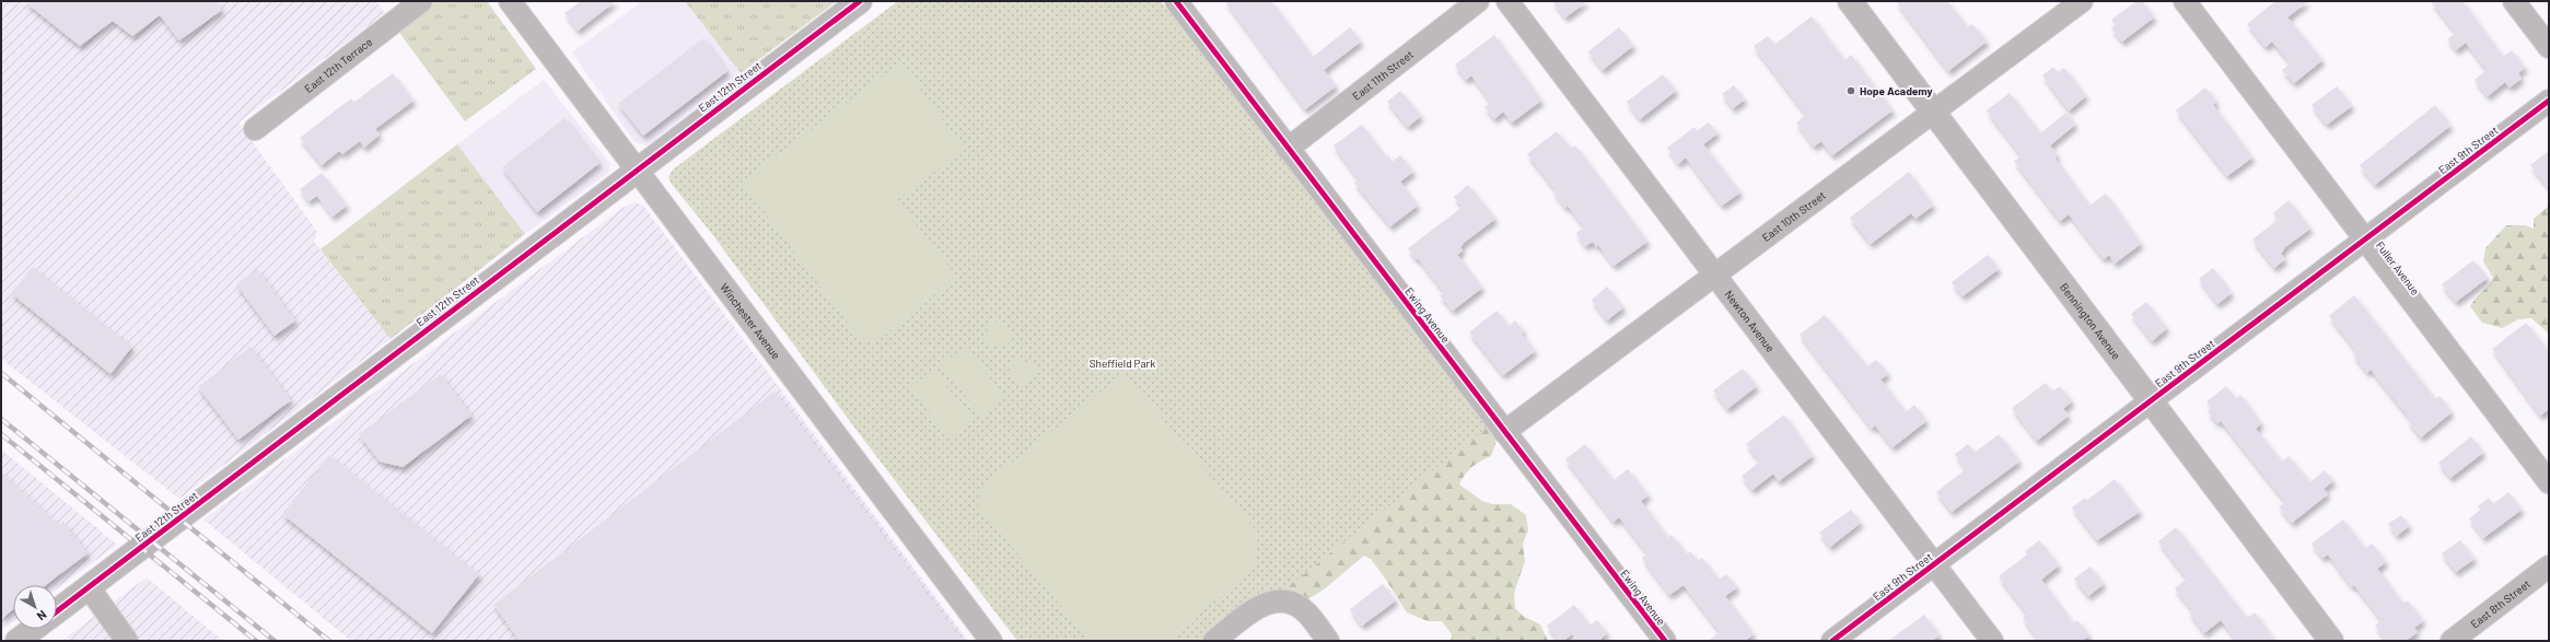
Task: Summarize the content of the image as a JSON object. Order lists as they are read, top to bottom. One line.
{"streets":{"street":["East 12th Terrace","East 11th Street","East 12th Street","East 9th Street","East 10th Street","Fuller Avenue","Ewing Avenue","Winchester Avenue","Newton Avenue","Bennington Avenue","East 8th Street"]},"crossings":[["East 11th Street","Ewing Avenue"],["East 12th Street","Winchester Avenue"],["East 9th Street","Fuller Avenue"],["East 9th Street","Newton Avenue"],["East 9th Street","Bennington Avenue"],["East 10th Street","Ewing Avenue"],["East 10th Street","Newton Avenue"],["East 10th Street","Bennington Avenue"]],"parks":["Sheffield Park"],"places":["Hope Academy"],"north":"bottom right"}
